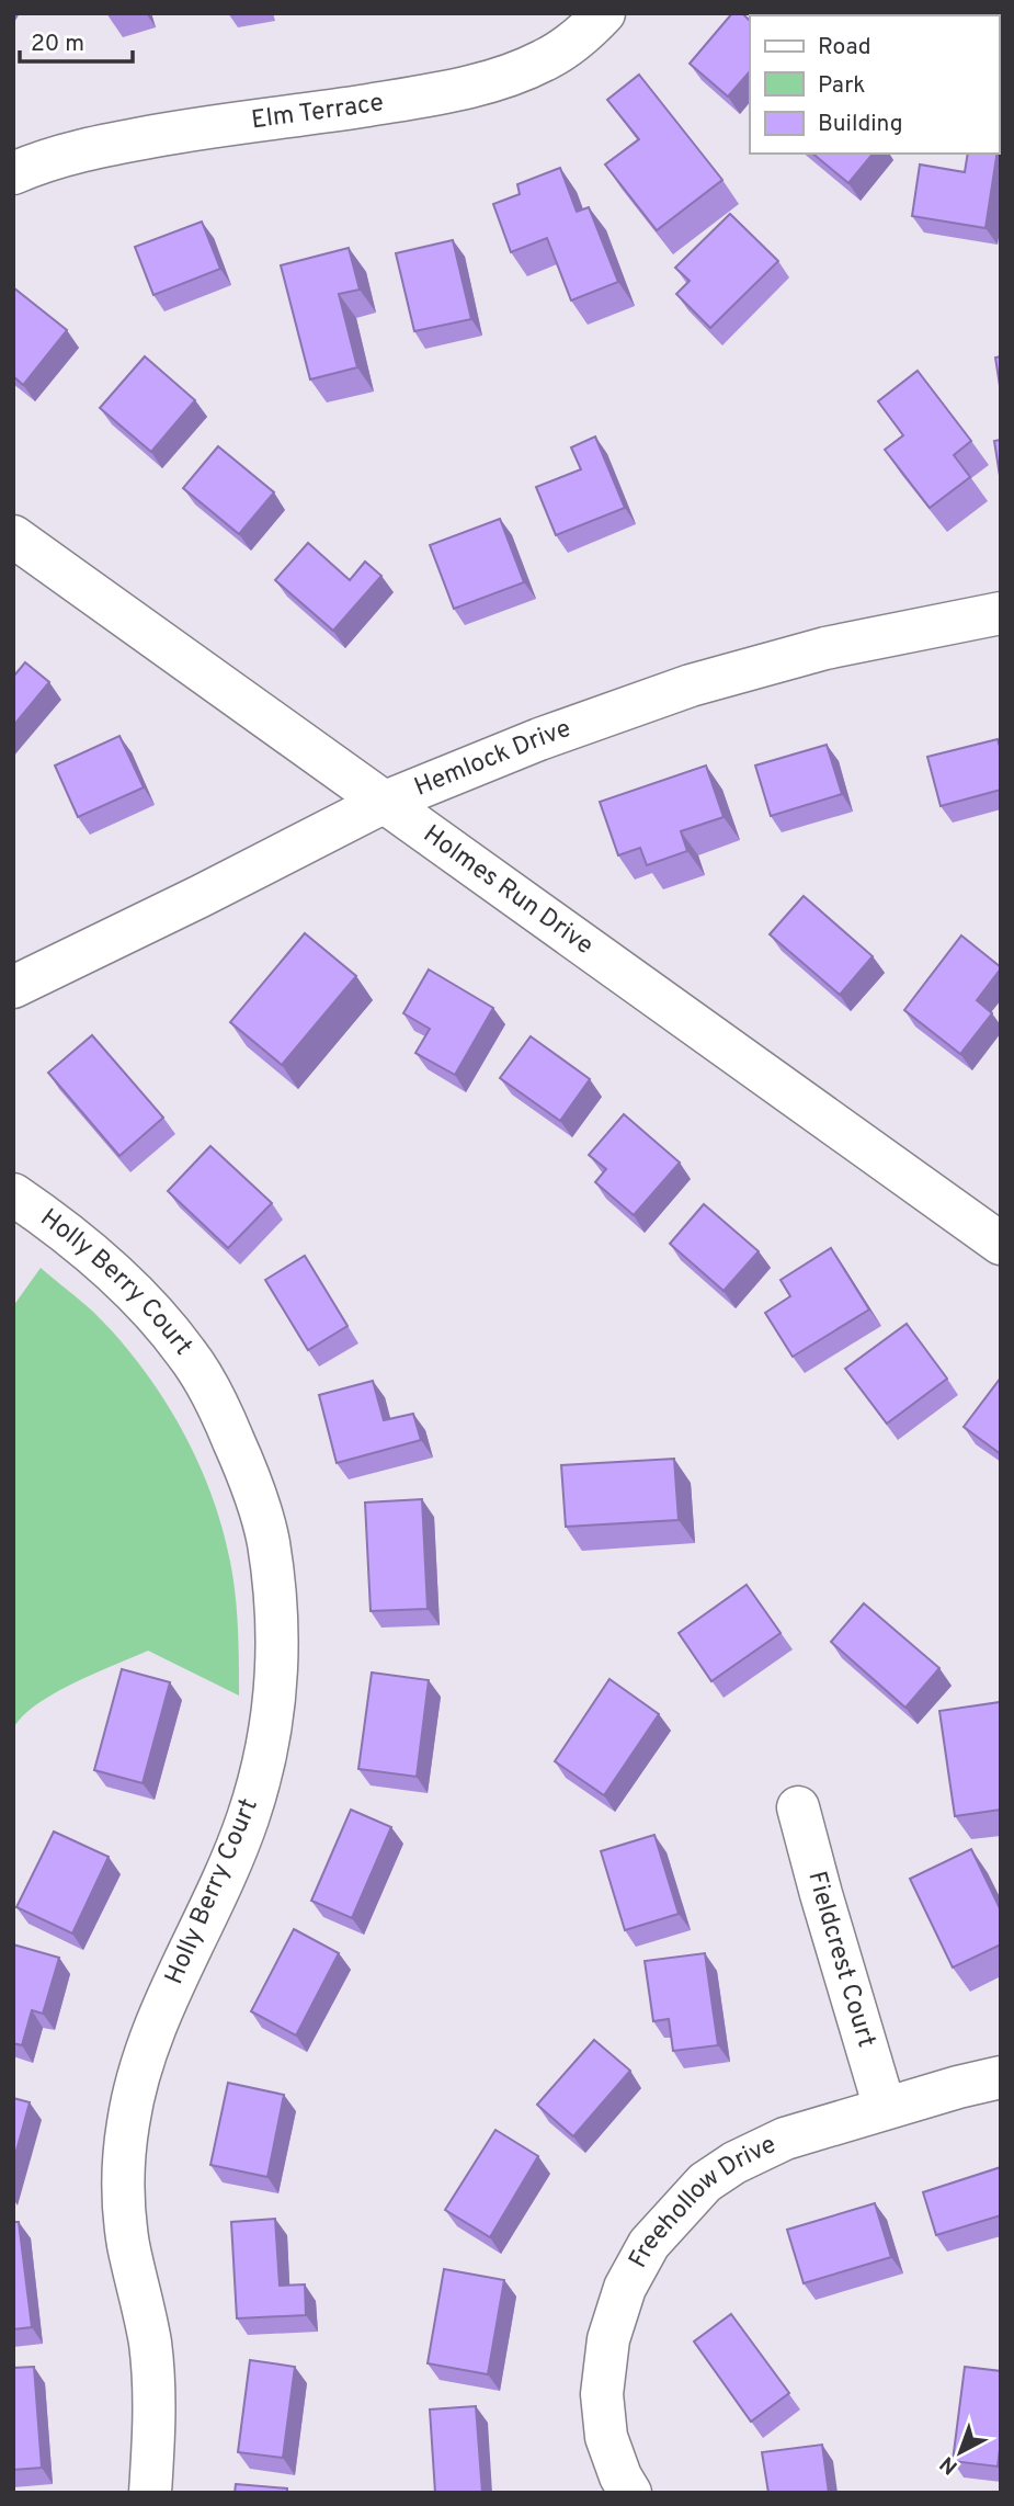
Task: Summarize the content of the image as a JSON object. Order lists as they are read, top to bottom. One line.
{"streets":{"street":["Elm Terrace","Hemlock Drive","Holmes Run Drive","Holly Berry Court","Fieldcrest Court","Freehollow Drive"]},"crossings":[["Hemlock Drive","Holmes Run Drive"],["Fieldcrest Court","Freehollow Drive"]],"legend":["Road","Park","Building"],"scale_bar":"20 m","north":"bottom left"}
